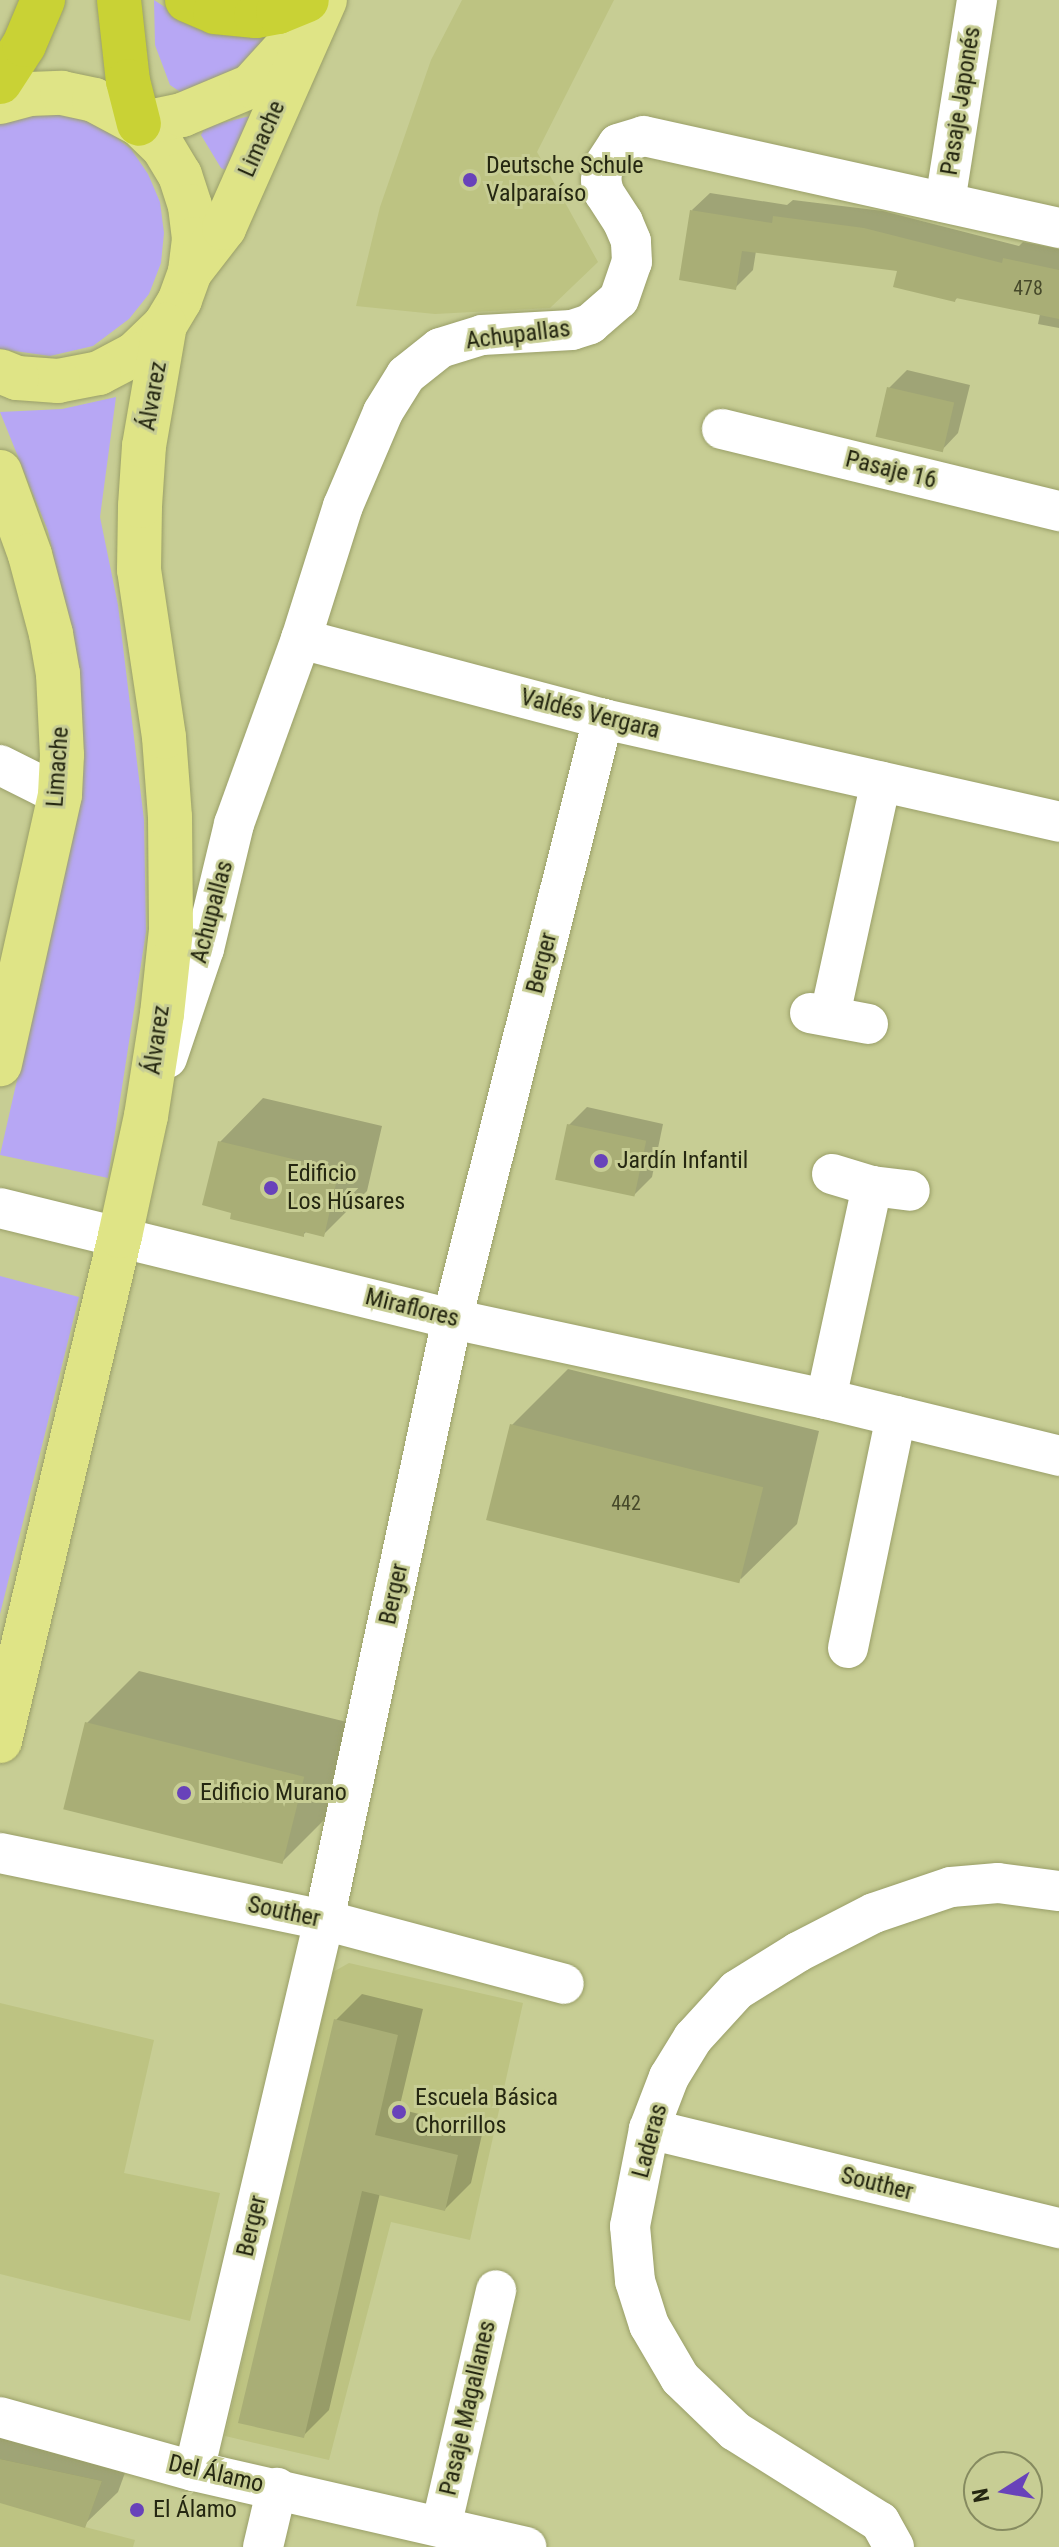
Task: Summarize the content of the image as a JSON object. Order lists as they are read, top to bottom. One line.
{"streets":{"main road":["Limache","Álvarez"],"street":["Pasaje Japonés","Achupallas","Pasaje 16","Valdés Vergara","Berger","Miraflores","Souther","Laderas","Pasaje Magallanes","Del Álamo"]},"crossings":[["Pasaje Japonés","Achupallas"],["Limache","Álvarez"],["Achupallas","Álvarez"],["Achupallas","Valdés Vergara"],["Álvarez","Miraflores"],["Valdés Vergara","Berger"],["Berger","Miraflores"],["Berger","Souther"],["Berger","Del Álamo"],["Souther","Laderas"],["Pasaje Magallanes","Del Álamo"]],"places":["Deutsche Schule Valparaíso","Jardín Infantil","Edificio Los Húsares","Edificio Murano","Escuela Básica Chorrillos","El Álamo"],"house_numbers":["478","442"],"north":"left"}
